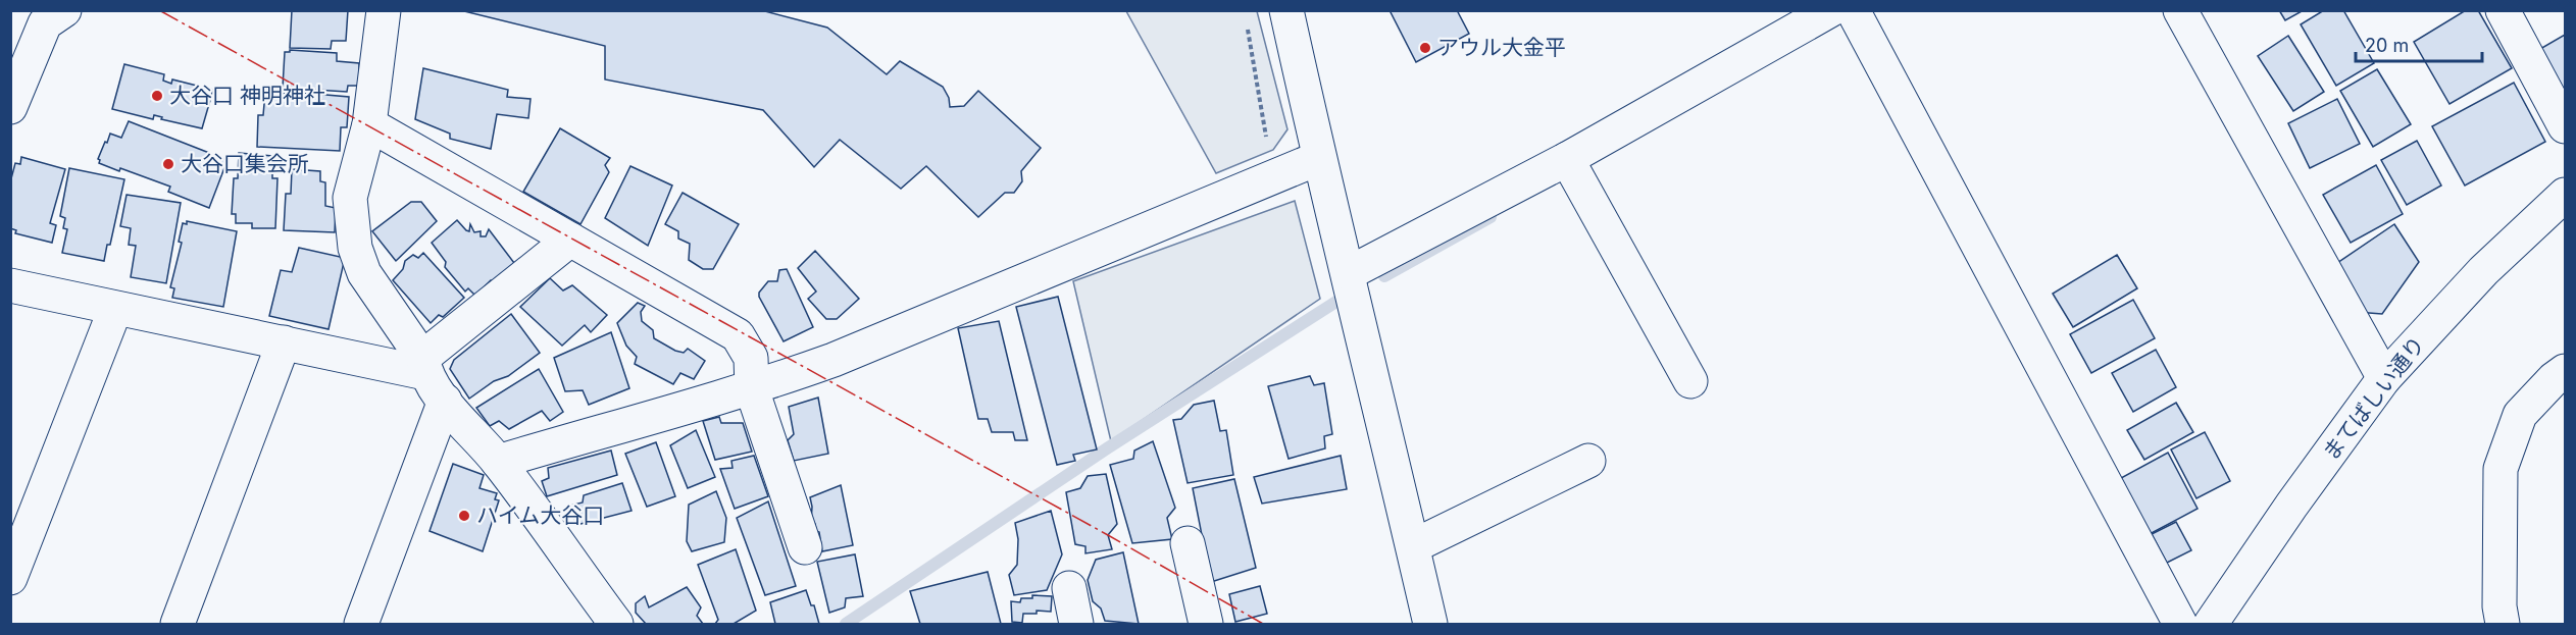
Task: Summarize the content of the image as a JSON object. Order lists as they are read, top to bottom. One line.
{"streets":{"street":["まてばしい通り"]},"places":["アウル大金平","大谷口 神明神社","大谷口集会所","ハイム大谷口"],"scale_bar":"20 m"}
